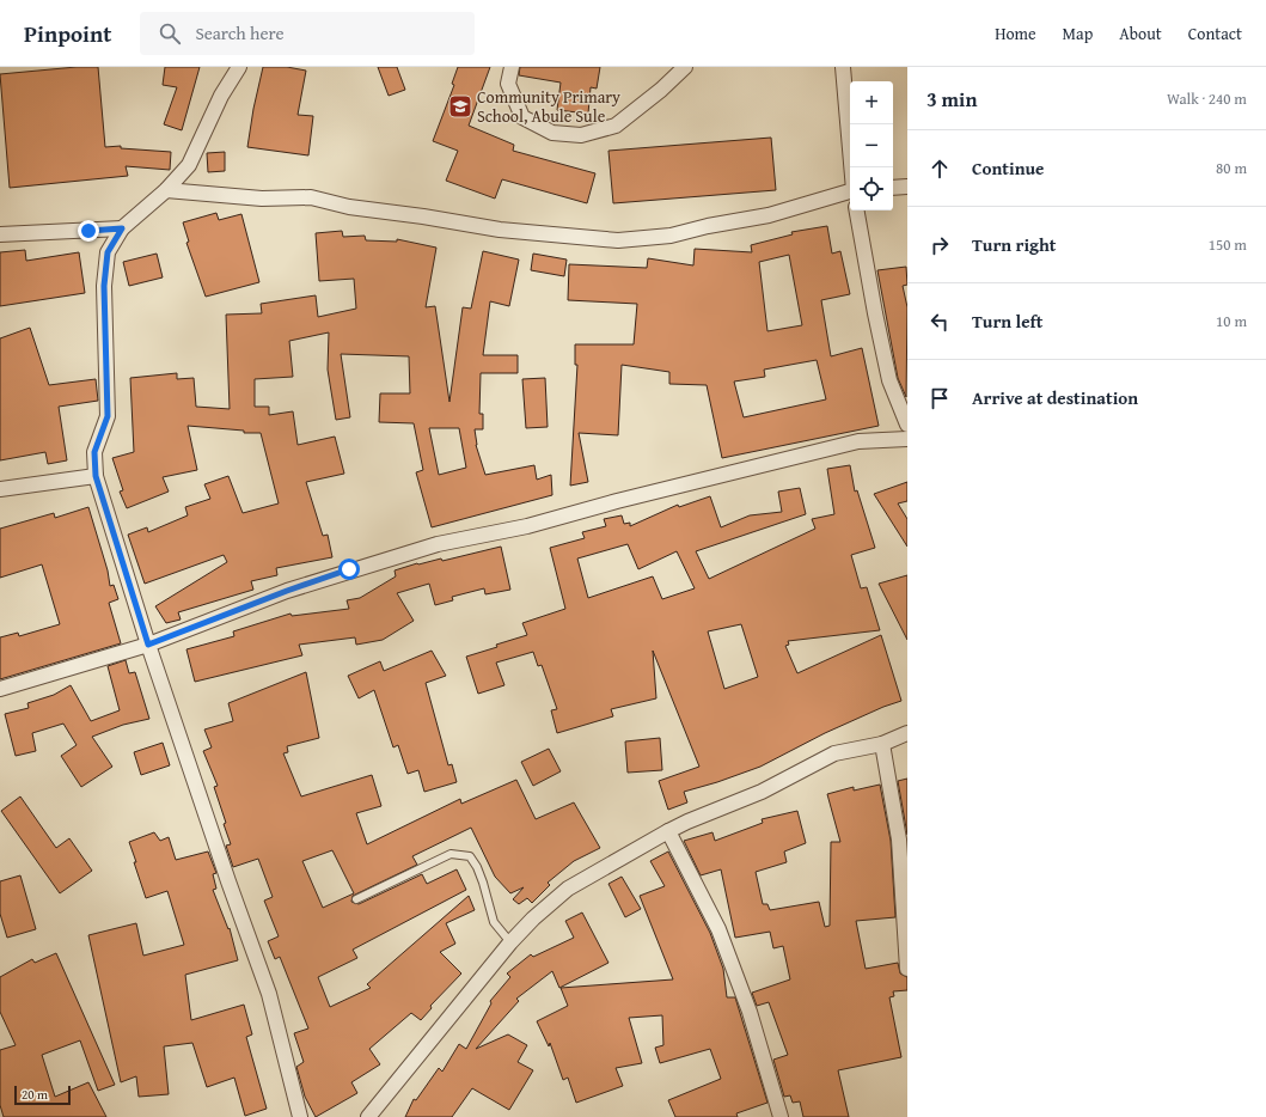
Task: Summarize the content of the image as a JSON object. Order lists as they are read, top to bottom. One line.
{"places":{"school or university":["Community Primary School, Abule Sule"]},"scale_bar":"20 m","page":{"header":"Pinpoint","search":"Search here","nav":["Home","Map","About","Contact"],"heading":["3 min","Walk · 240 m"],"map_buttons":["+","−"],"list":[["Continue","80 m"],["Turn right","150 m"],["Turn left","10 m"],"Arrive at destination"],"scale":"20 m"}}
